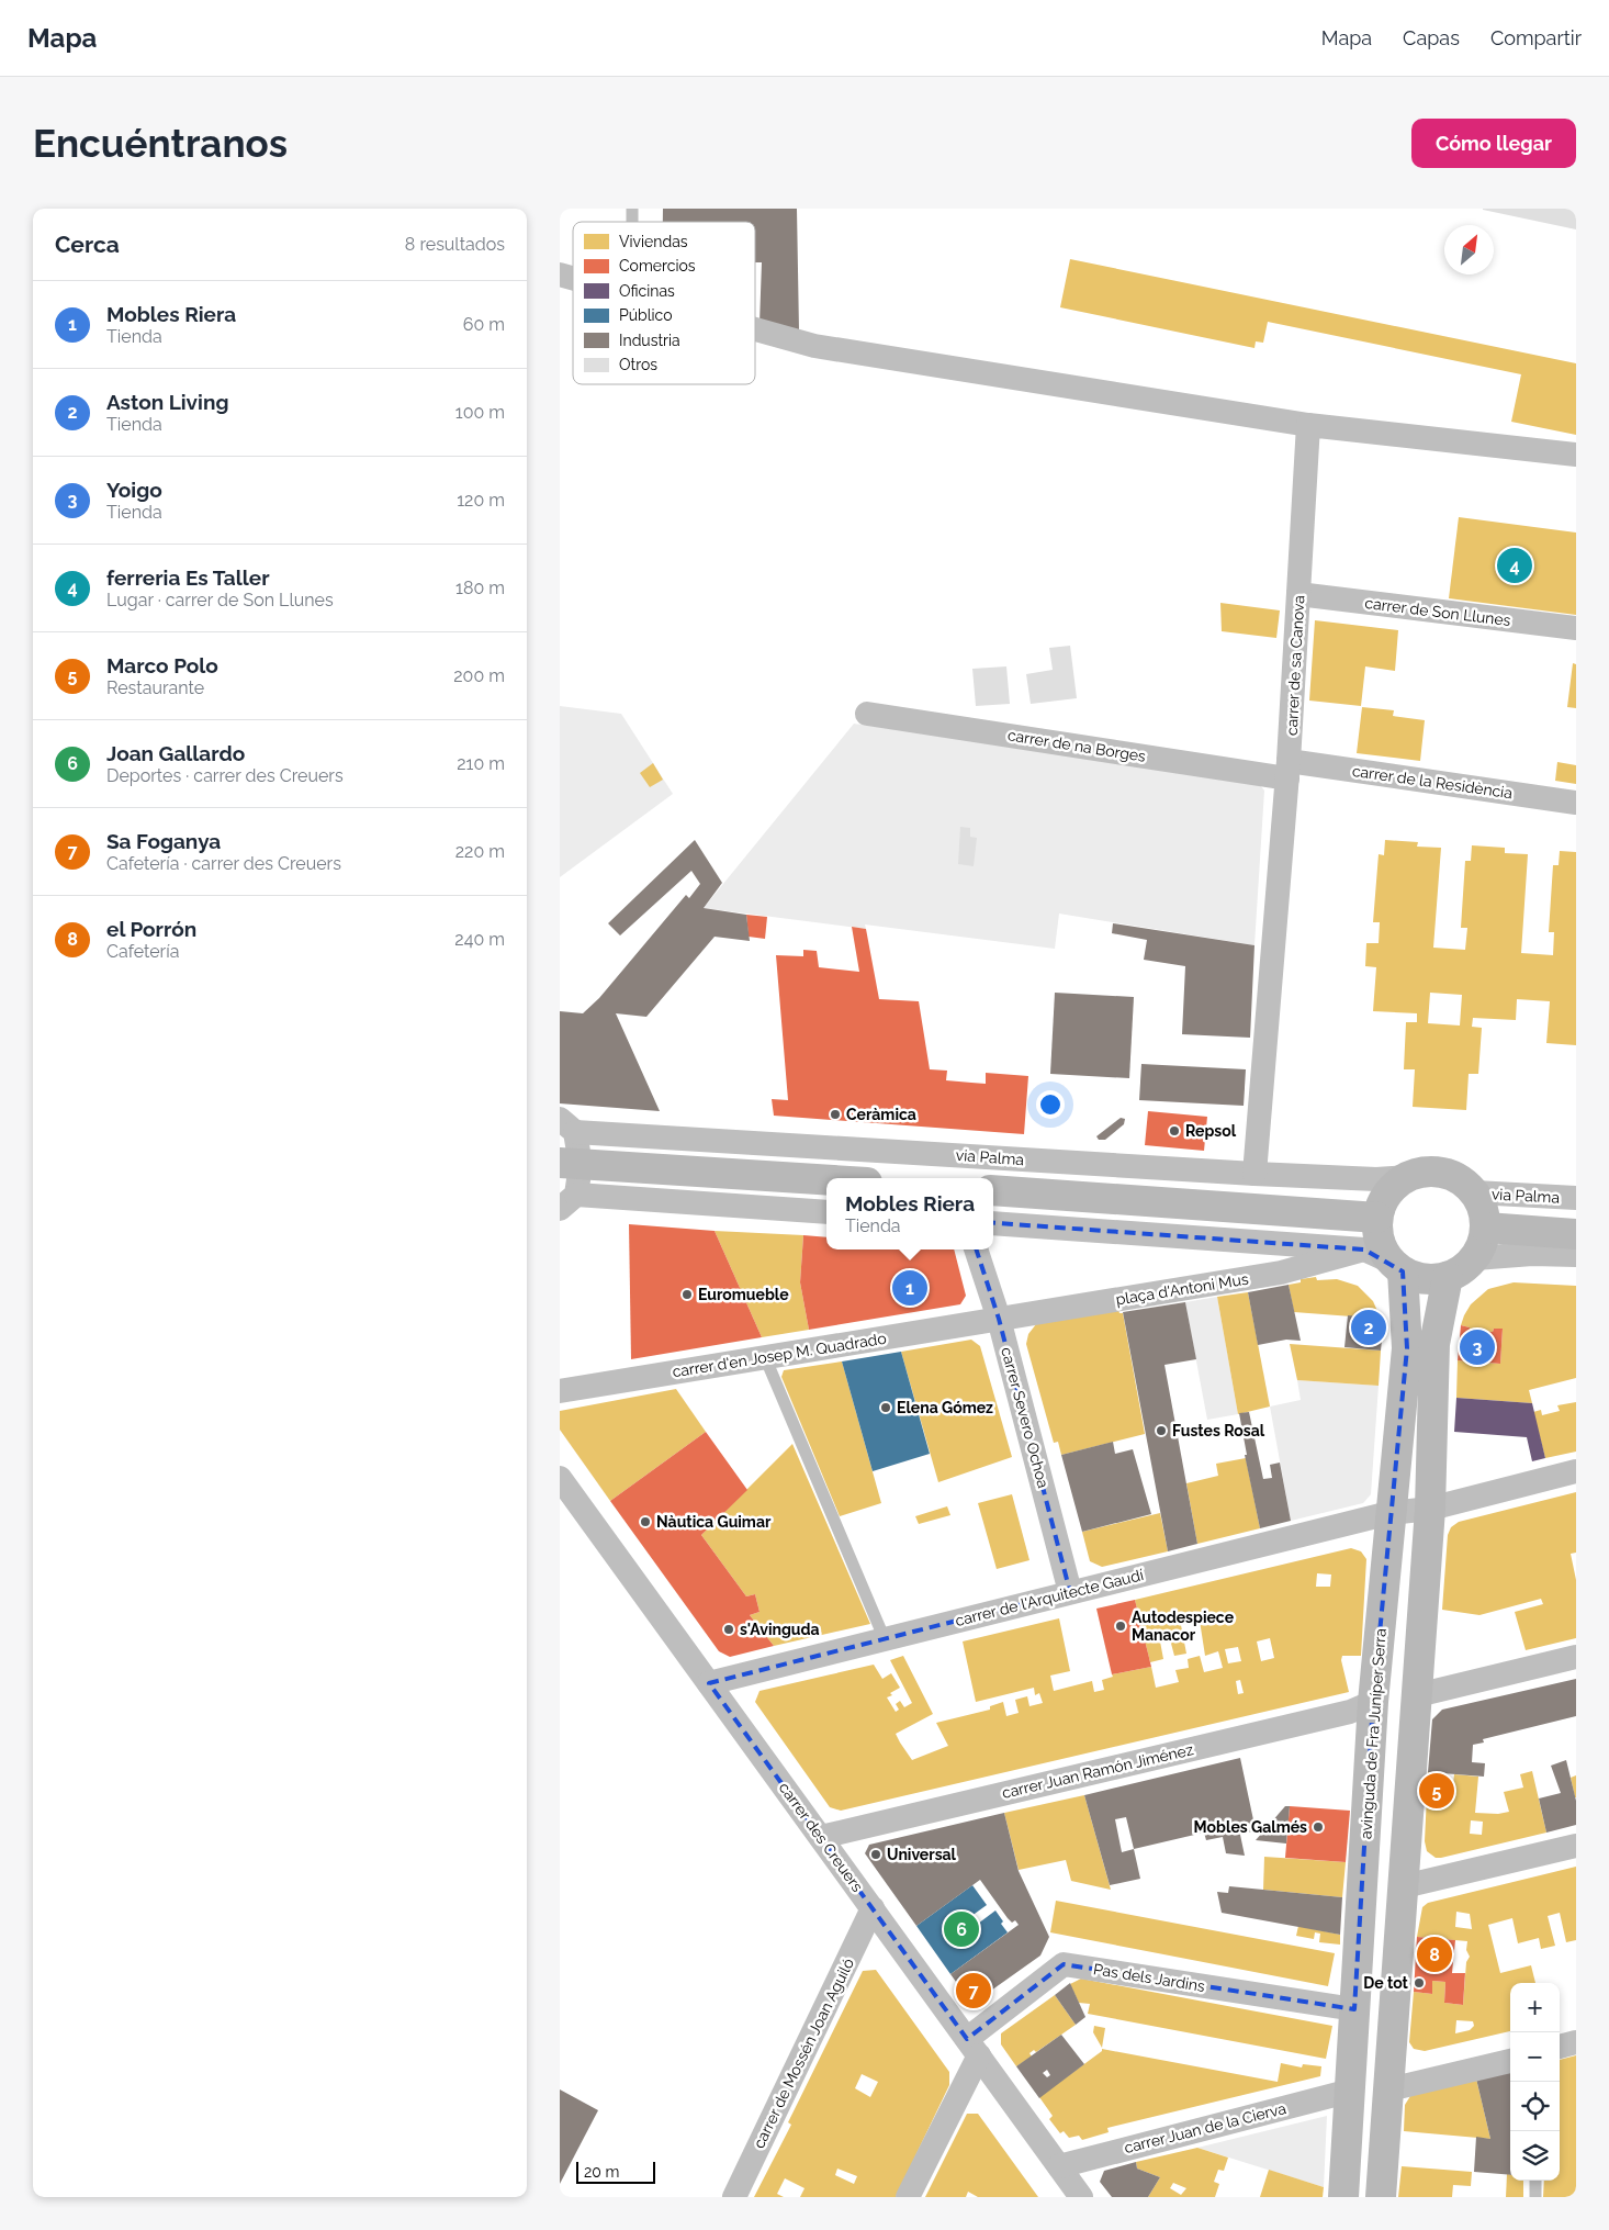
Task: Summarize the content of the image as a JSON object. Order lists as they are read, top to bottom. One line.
{"streets":{"main road":["avinguda de Fra Juníper Serra"],"street":["carrer de Son Llunes","carrer de sa Canova","carrer de na Borges","carrer de la Residència","via Palma","plaça d'Antoni Mus","carrer d'en Josep M. Quadrado","carrer Severo Ochoa","carrer de l'Arquitecte Gaudí","carrer Juan Ramón Jiménez","carrer des Creuers","Pas dels Jardins","carrer de Mossén Joan Aguiló","carrer Juan de la Cierva"]},"crossings":[["carrer de Son Llunes","carrer de sa Canova"],["carrer de sa Canova","carrer de na Borges"],["carrer de sa Canova","carrer de la Residència"],["carrer de sa Canova","via Palma"],["carrer de na Borges","carrer de la Residència"],["via Palma","plaça d'Antoni Mus"],["via Palma","avinguda de Fra Juníper Serra"],["plaça d'Antoni Mus","carrer d'en Josep M. Quadrado"],["plaça d'Antoni Mus","carrer Severo Ochoa"],["plaça d'Antoni Mus","avinguda de Fra Juníper Serra"],["carrer d'en Josep M. Quadrado","carrer Severo Ochoa"],["carrer Severo Ochoa","carrer de l'Arquitecte Gaudí"],["carrer de l'Arquitecte Gaudí","avinguda de Fra Juníper Serra"],["carrer de l'Arquitecte Gaudí","carrer des Creuers"],["avinguda de Fra Juníper Serra","carrer Juan Ramón Jiménez"],["avinguda de Fra Juníper Serra","Pas dels Jardins"],["avinguda de Fra Juníper Serra","carrer Juan de la Cierva"],["carrer Juan Ramón Jiménez","carrer des Creuers"],["carrer des Creuers","Pas dels Jardins"],["carrer des Creuers","carrer de Mossén Joan Aguiló"],["carrer des Creuers","carrer Juan de la Cierva"]],"places":["Ceràmica","Repsol","Euromueble","Elena Gómez","Fustes Rosal","Nàutica Guimar","Autodespiece Manacor","s'Avinguda","Mobles Galmés","Universal","De tot"],"legend":["Viviendas","Comercios","Oficinas","Público","Industria","Otros"],"scale_bar":"20 m","north":"top right","page":{"header":"Mapa","nav":["Mapa","Capas","Compartir"],"buttons":"Cómo llegar","title":"Encuéntranos","heading":["Cerca","8 resultados"],"list":[{"mark":"1","name":"Mobles Riera","note":"Tienda","value":"60 m"},{"mark":"2","name":"Aston Living","note":"Tienda","value":"100 m"},{"mark":"3","name":"Yoigo","note":"Tienda","value":"120 m"},{"mark":"4","name":"ferreria Es Taller","note":"Lugar · carrer de Son Llunes","value":"180 m"},{"mark":"5","name":"Marco Polo","note":"Restaurante","value":"200 m"},{"mark":"6","name":"Joan Gallardo","note":"Deportes · carrer des Creuers","value":"210 m"},{"mark":"7","name":"Sa Foganya","note":"Cafetería · carrer des Creuers","value":"220 m"},{"mark":"8","name":"el Porrón","note":"Cafetería","value":"240 m"}],"pins":["4","1","2","3","5","6","8","7"],"popup":["Mobles Riera","Tienda"],"map_buttons":["+","−"],"scale":"20 m"}}
